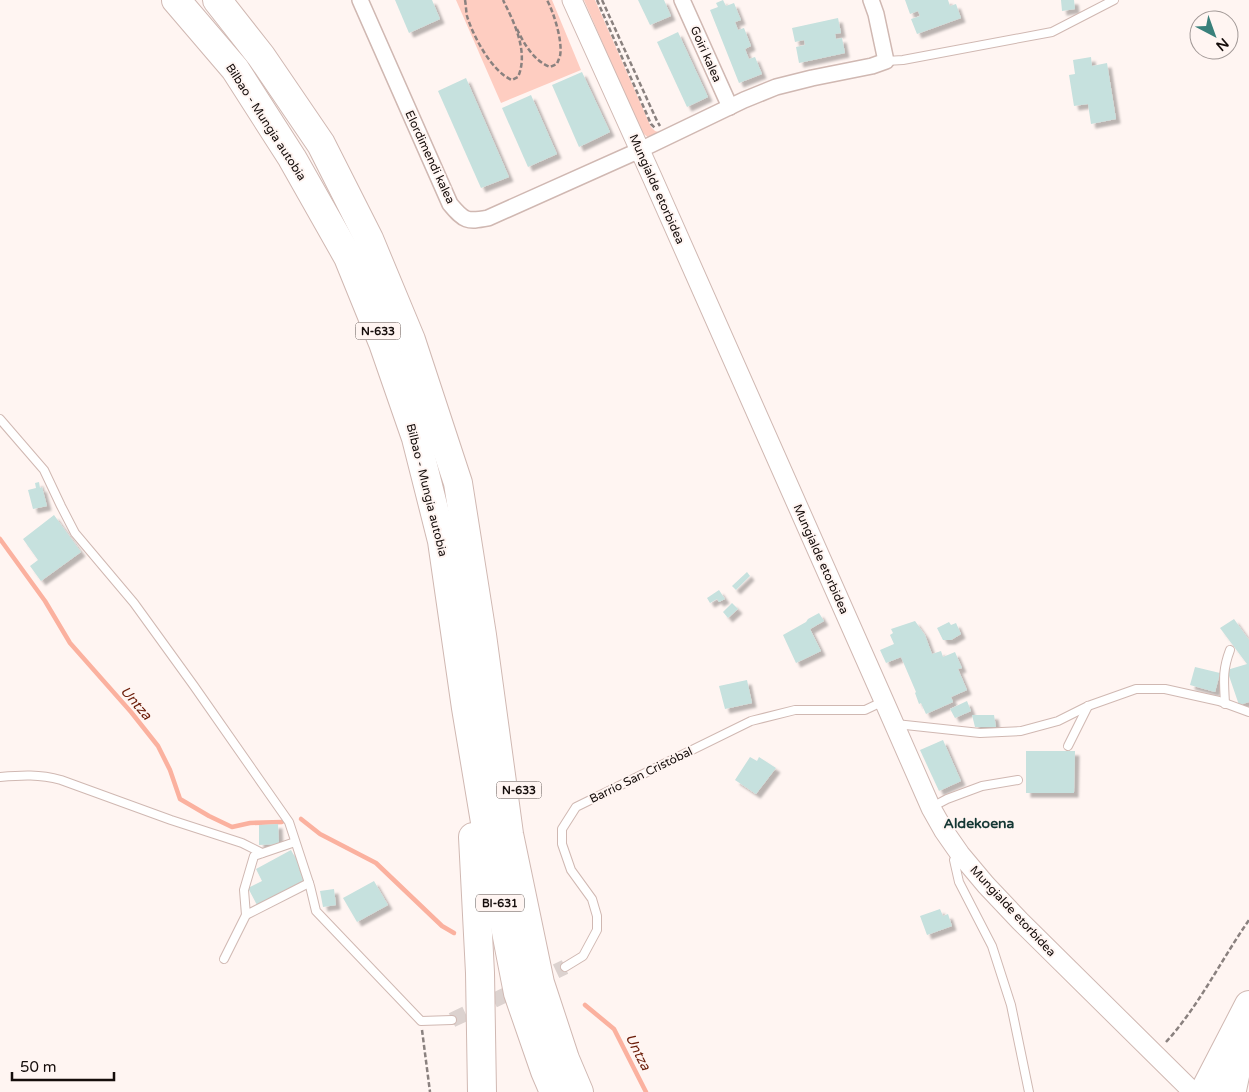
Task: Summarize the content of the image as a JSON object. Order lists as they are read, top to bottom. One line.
{"streets":{"highway":["Bilbao - Mungia autobia","N-633","BI-631"],"street":["Goiri kalea","Elordimendi kalea","Mungialde etorbidea"],"lane":["Barrio San Cristóbal"]},"crossings":[["Goiri kalea","Elordimendi kalea"],["Bilbao - Mungia autobia","N-633"],["Elordimendi kalea","Mungialde etorbidea"],["Mungialde etorbidea","Barrio San Cristóbal"]],"districts":["Aldekoena"],"water":["Untza"],"scale_bar":"50 m","north":"bottom right"}
